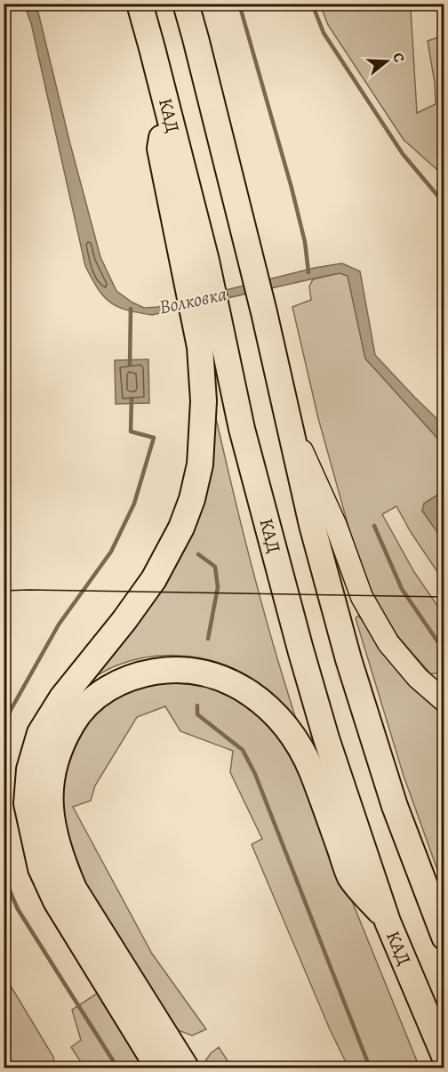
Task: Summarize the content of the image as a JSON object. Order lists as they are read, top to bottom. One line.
{"streets":{"highway":["КАД"]},"water":["Волковка"],"north":"right"}
